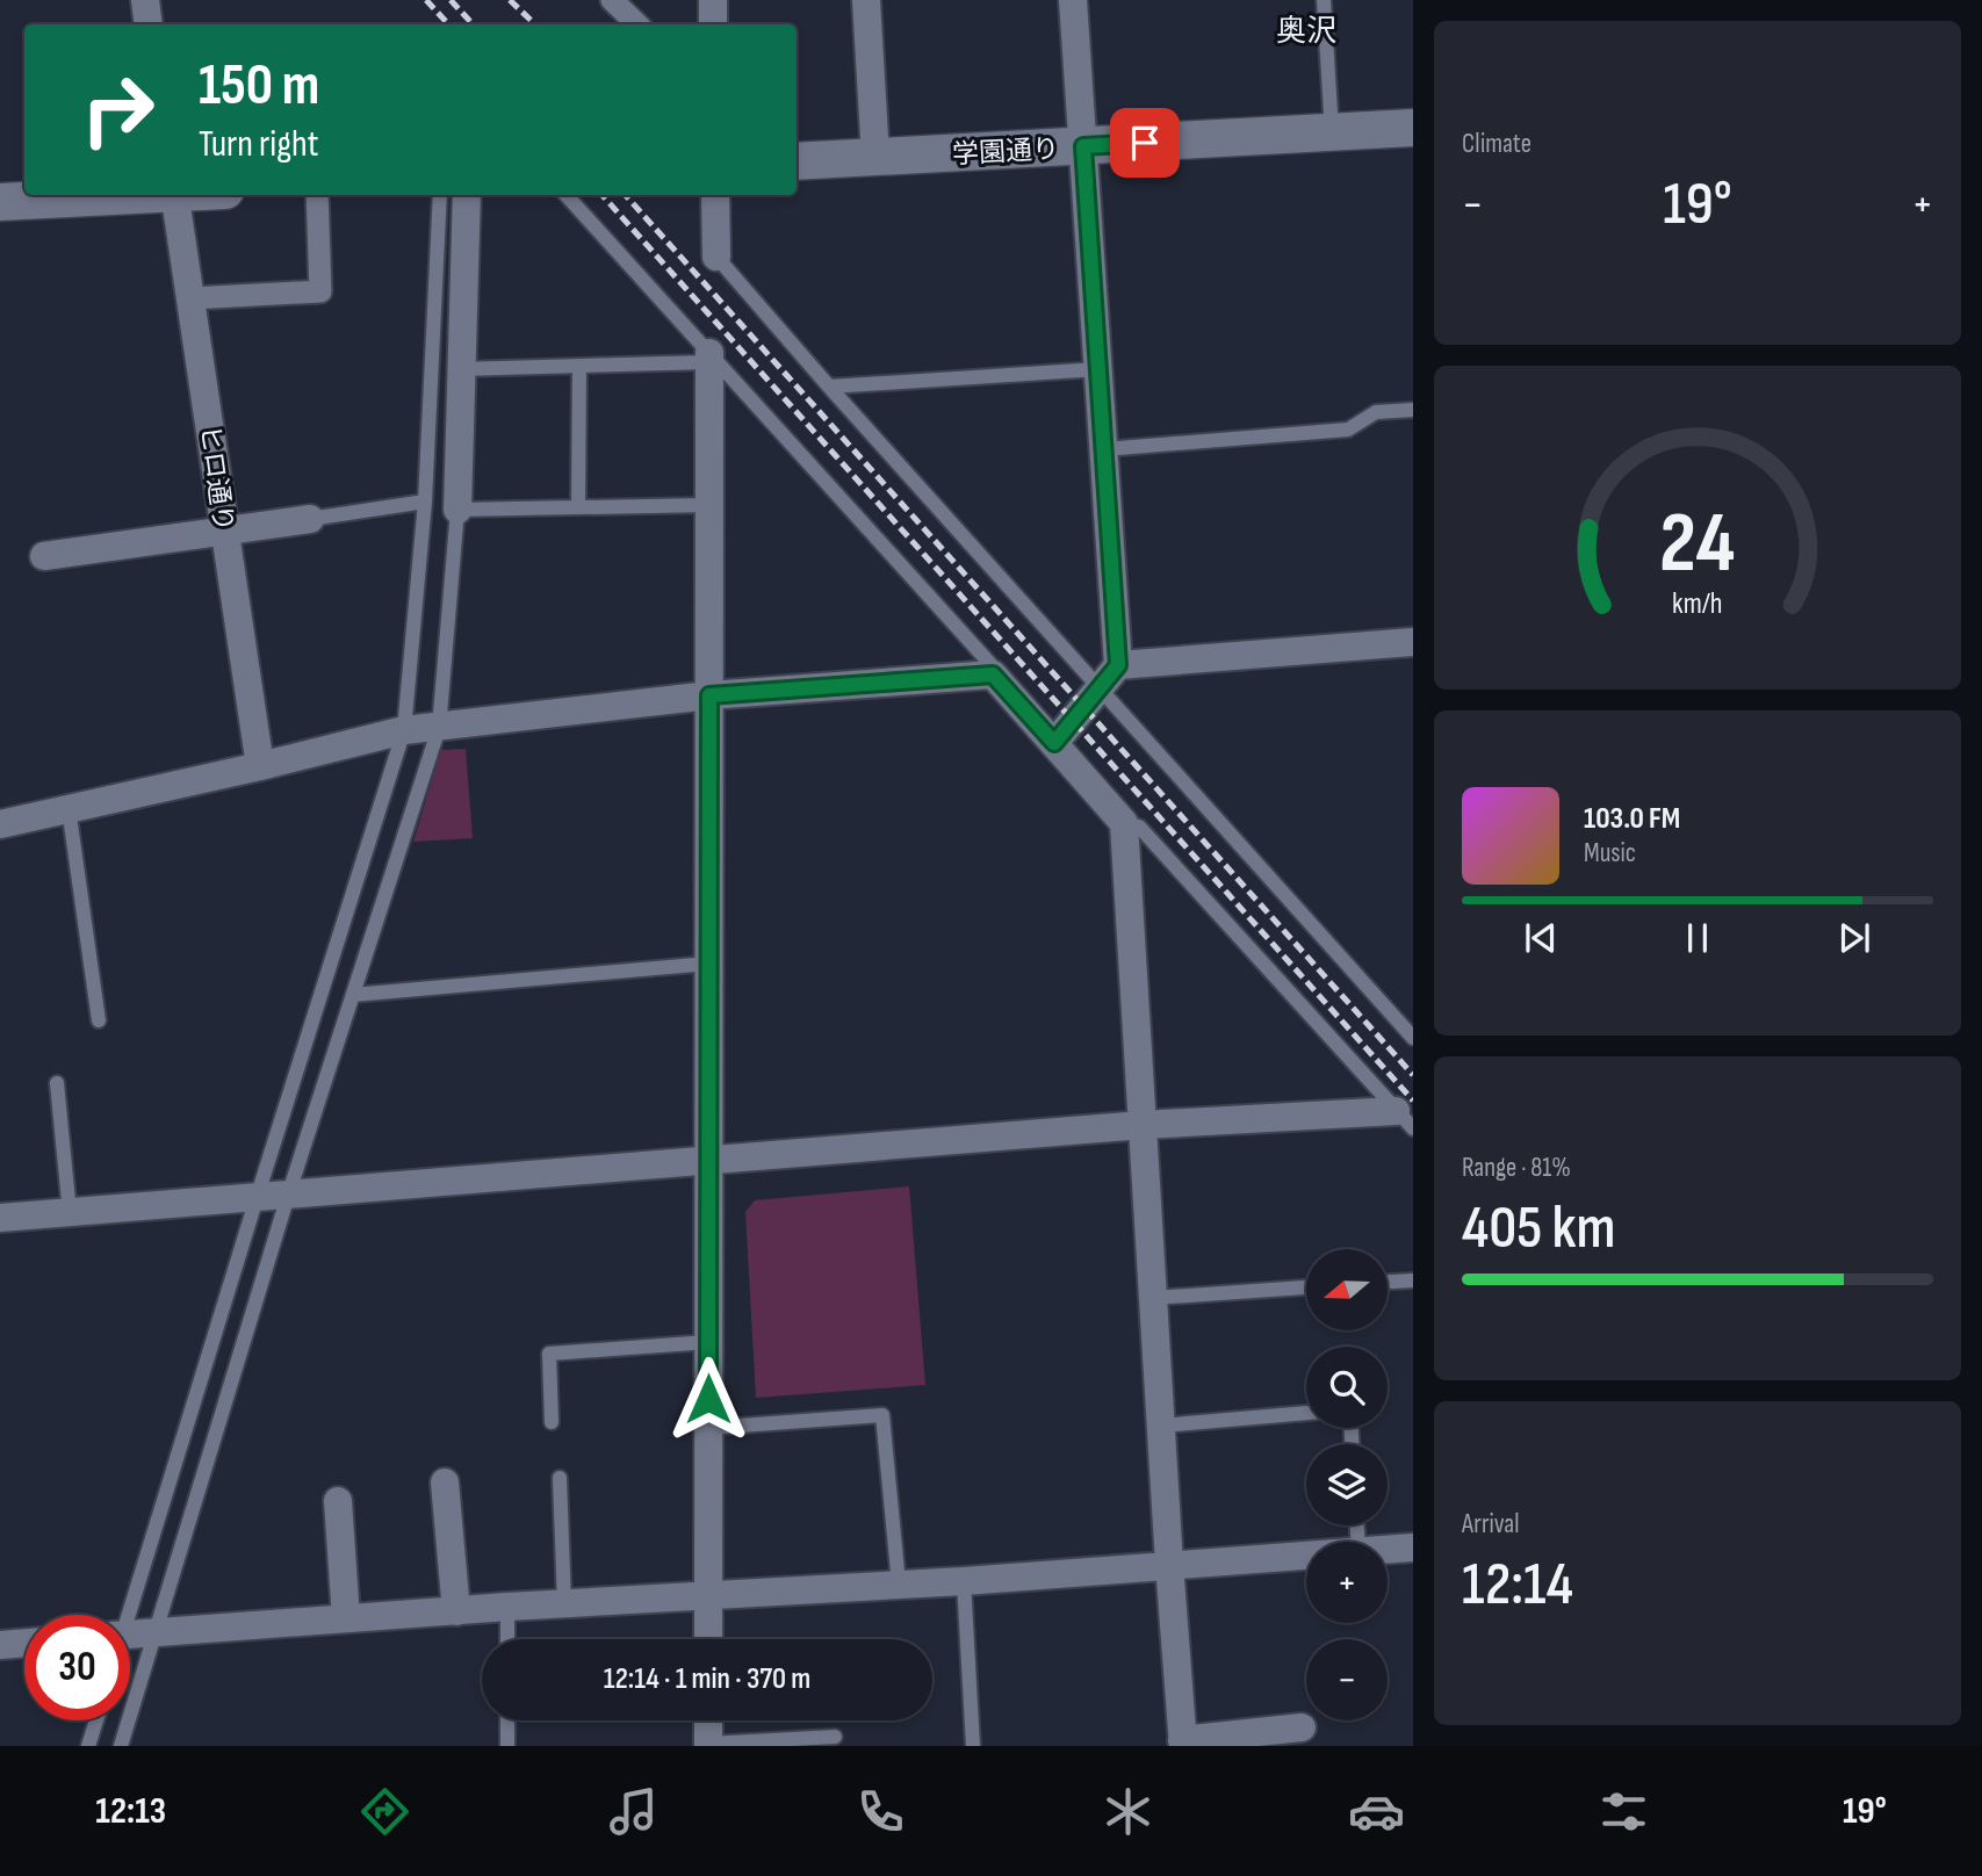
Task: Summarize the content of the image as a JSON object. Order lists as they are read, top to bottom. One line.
{"streets":{"street":["学園通り","ヒロ通り"]},"districts":["奥沢"],"north":"left","page":{"tile":["Climate",["Range · 81%","405 km"],["Arrival","12:14"]],"turn":["150 m","Turn right"],"heat":["−","19°","+"],"song":["103.0 FM","Music"],"map_buttons":["+","−"],"limit":"30","trip":"12:14 · 1 min · 370 m","tabs":["12:13","19°"],"gauge":["24","km/h"]}}
